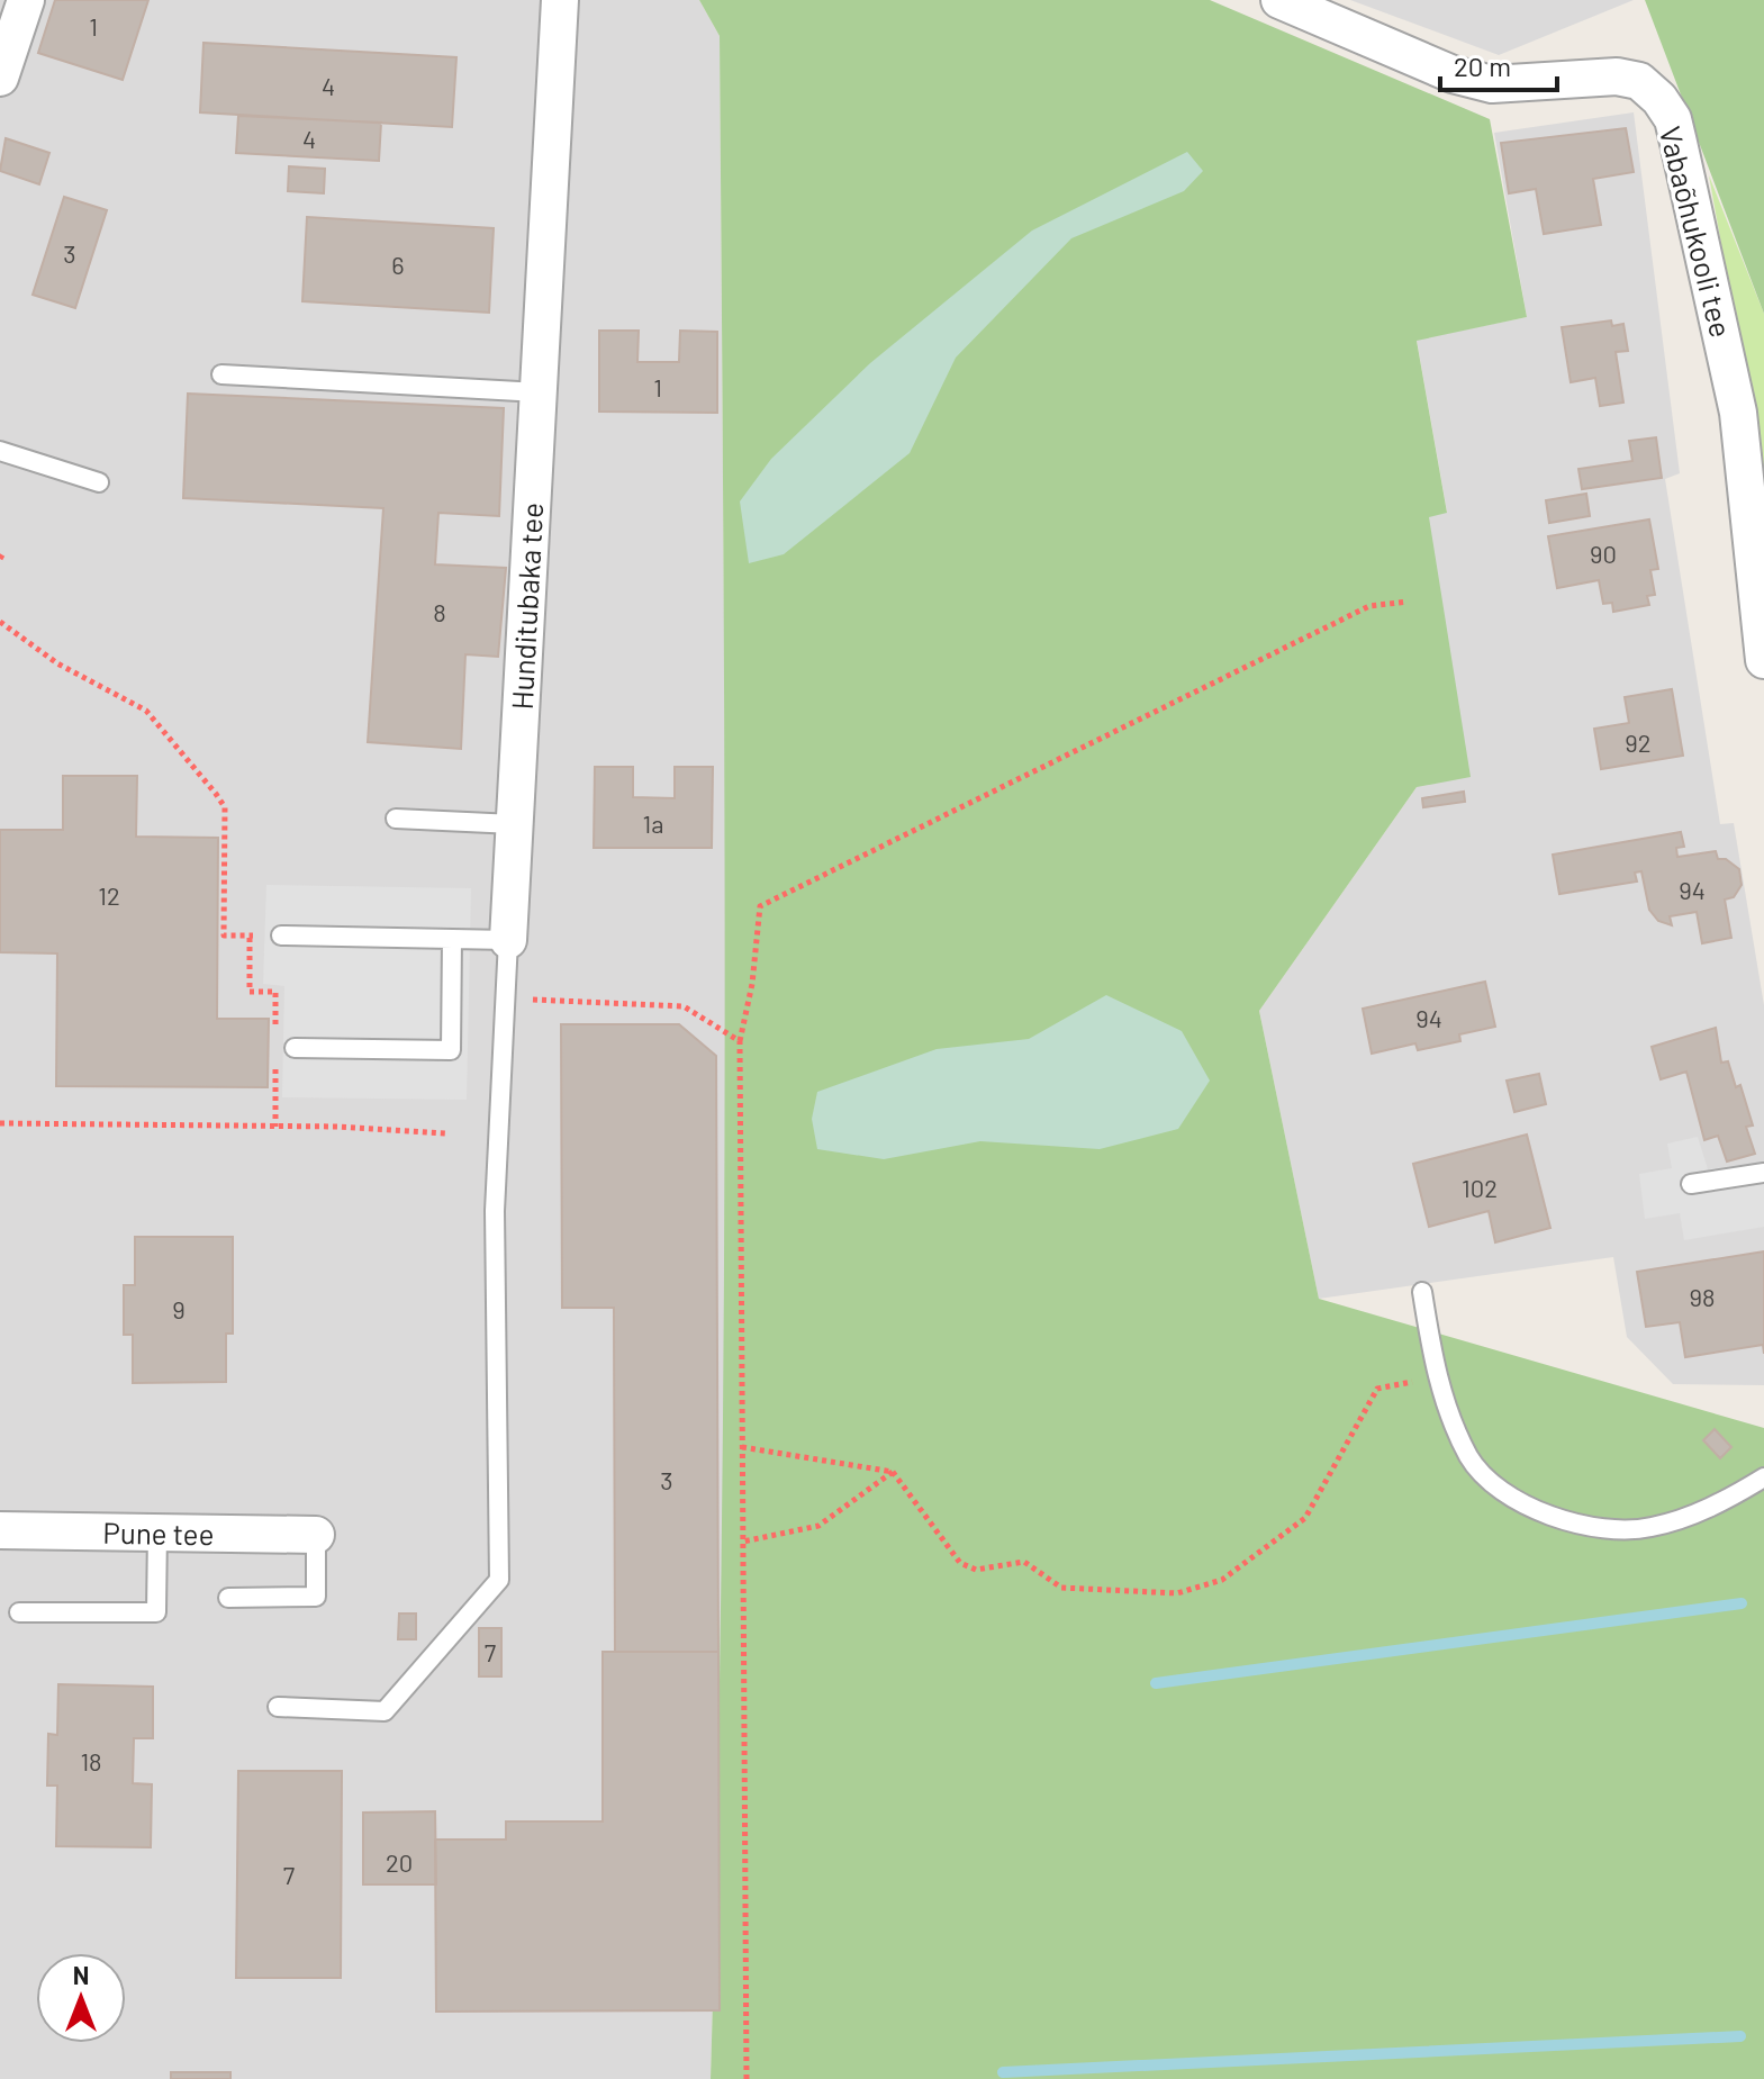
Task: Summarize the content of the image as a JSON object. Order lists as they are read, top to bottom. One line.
{"streets":{"street":["Vabaõhukooli tee","Hunditubaka tee","Pune tee"]},"house_numbers":["1","4","4","3","6","1","90","8","92","1a","94","12","94","102","98","9","3","7","18","20","7"],"scale_bar":"20 m","north":"top"}
